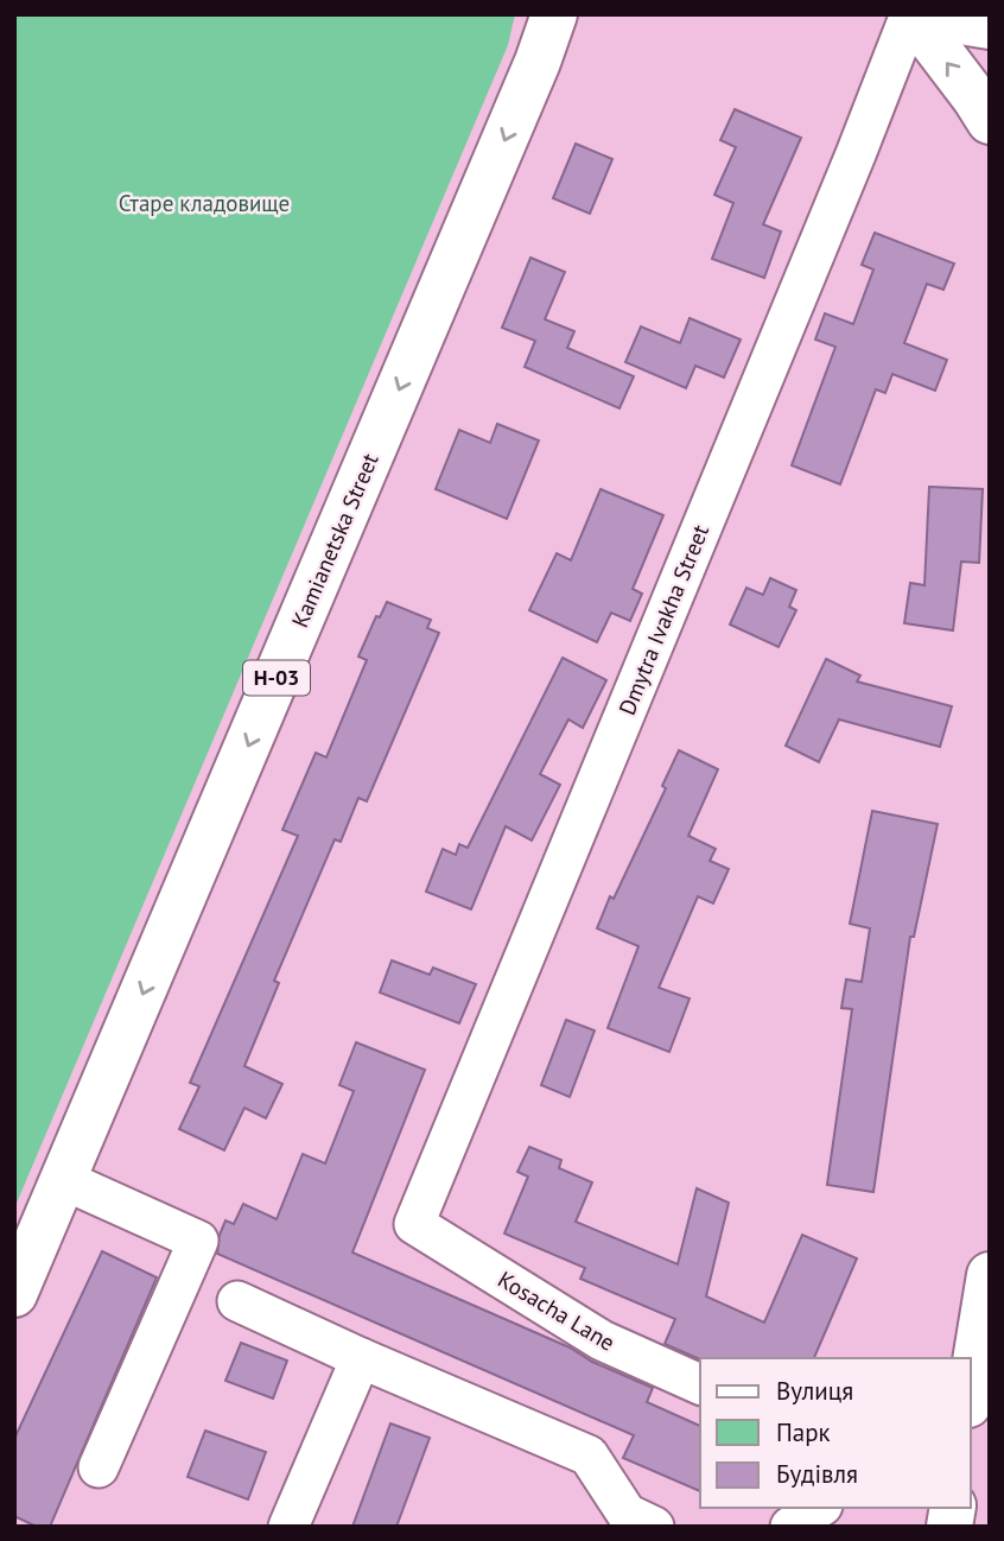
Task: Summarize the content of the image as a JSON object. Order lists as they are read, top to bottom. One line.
{"streets":{"main road":["Kamianetska Street","Н-03"],"street":["Dmytra Ivakha Street","Kosacha Lane"]},"crossings":[["Dmytra Ivakha Street","Kosacha Lane"]],"one_way":["Kamianetska Street"],"parks":["Старе кладовище"],"legend":["Вулиця","Парк","Будівля"]}
